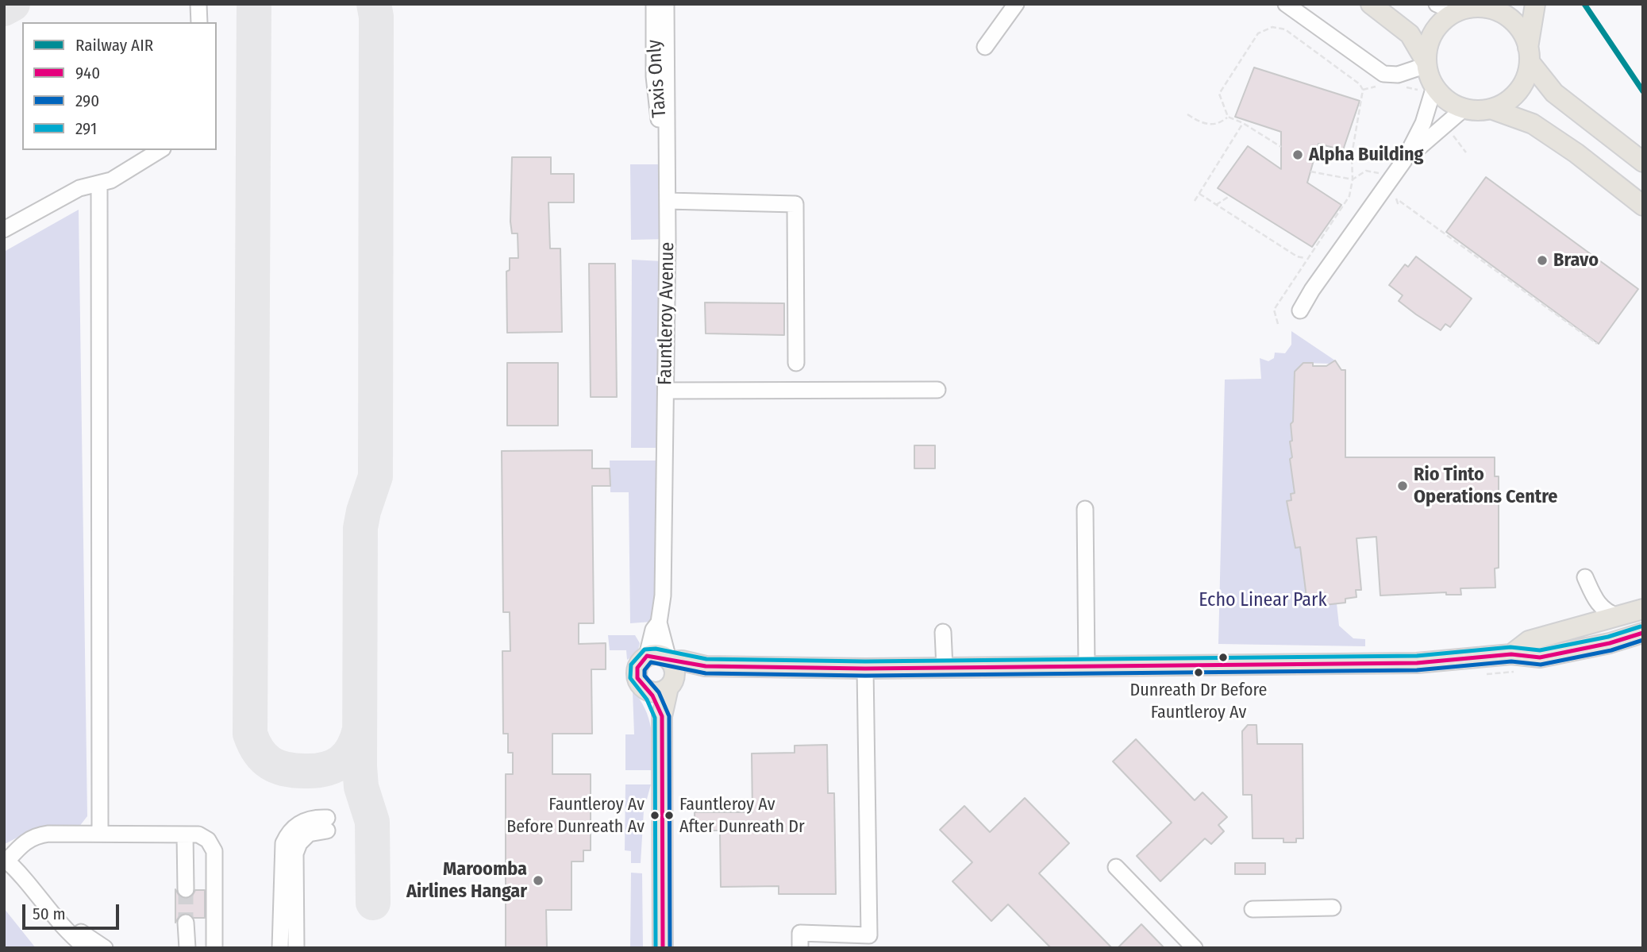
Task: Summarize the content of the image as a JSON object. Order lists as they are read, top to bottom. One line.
{"streets":{"street":["Taxis Only","Fauntleroy Avenue"]},"crossings":[["Taxis Only","Fauntleroy Avenue"]],"parks":["Echo Linear Park"],"places":["Alpha Building","Bravo","Rio Tinto Operations Centre","Dunreath Dr Before Fauntleroy Av","Fauntleroy Av Before Dunreath Av","Fauntleroy Av After Dunreath Dr","Maroomba Airlines Hangar"],"lines":["rail line AIR","transit line 291","transit line 940","transit line 290"],"legend":["Railway AIR","940","290","291"],"scale_bar":"50 m"}
